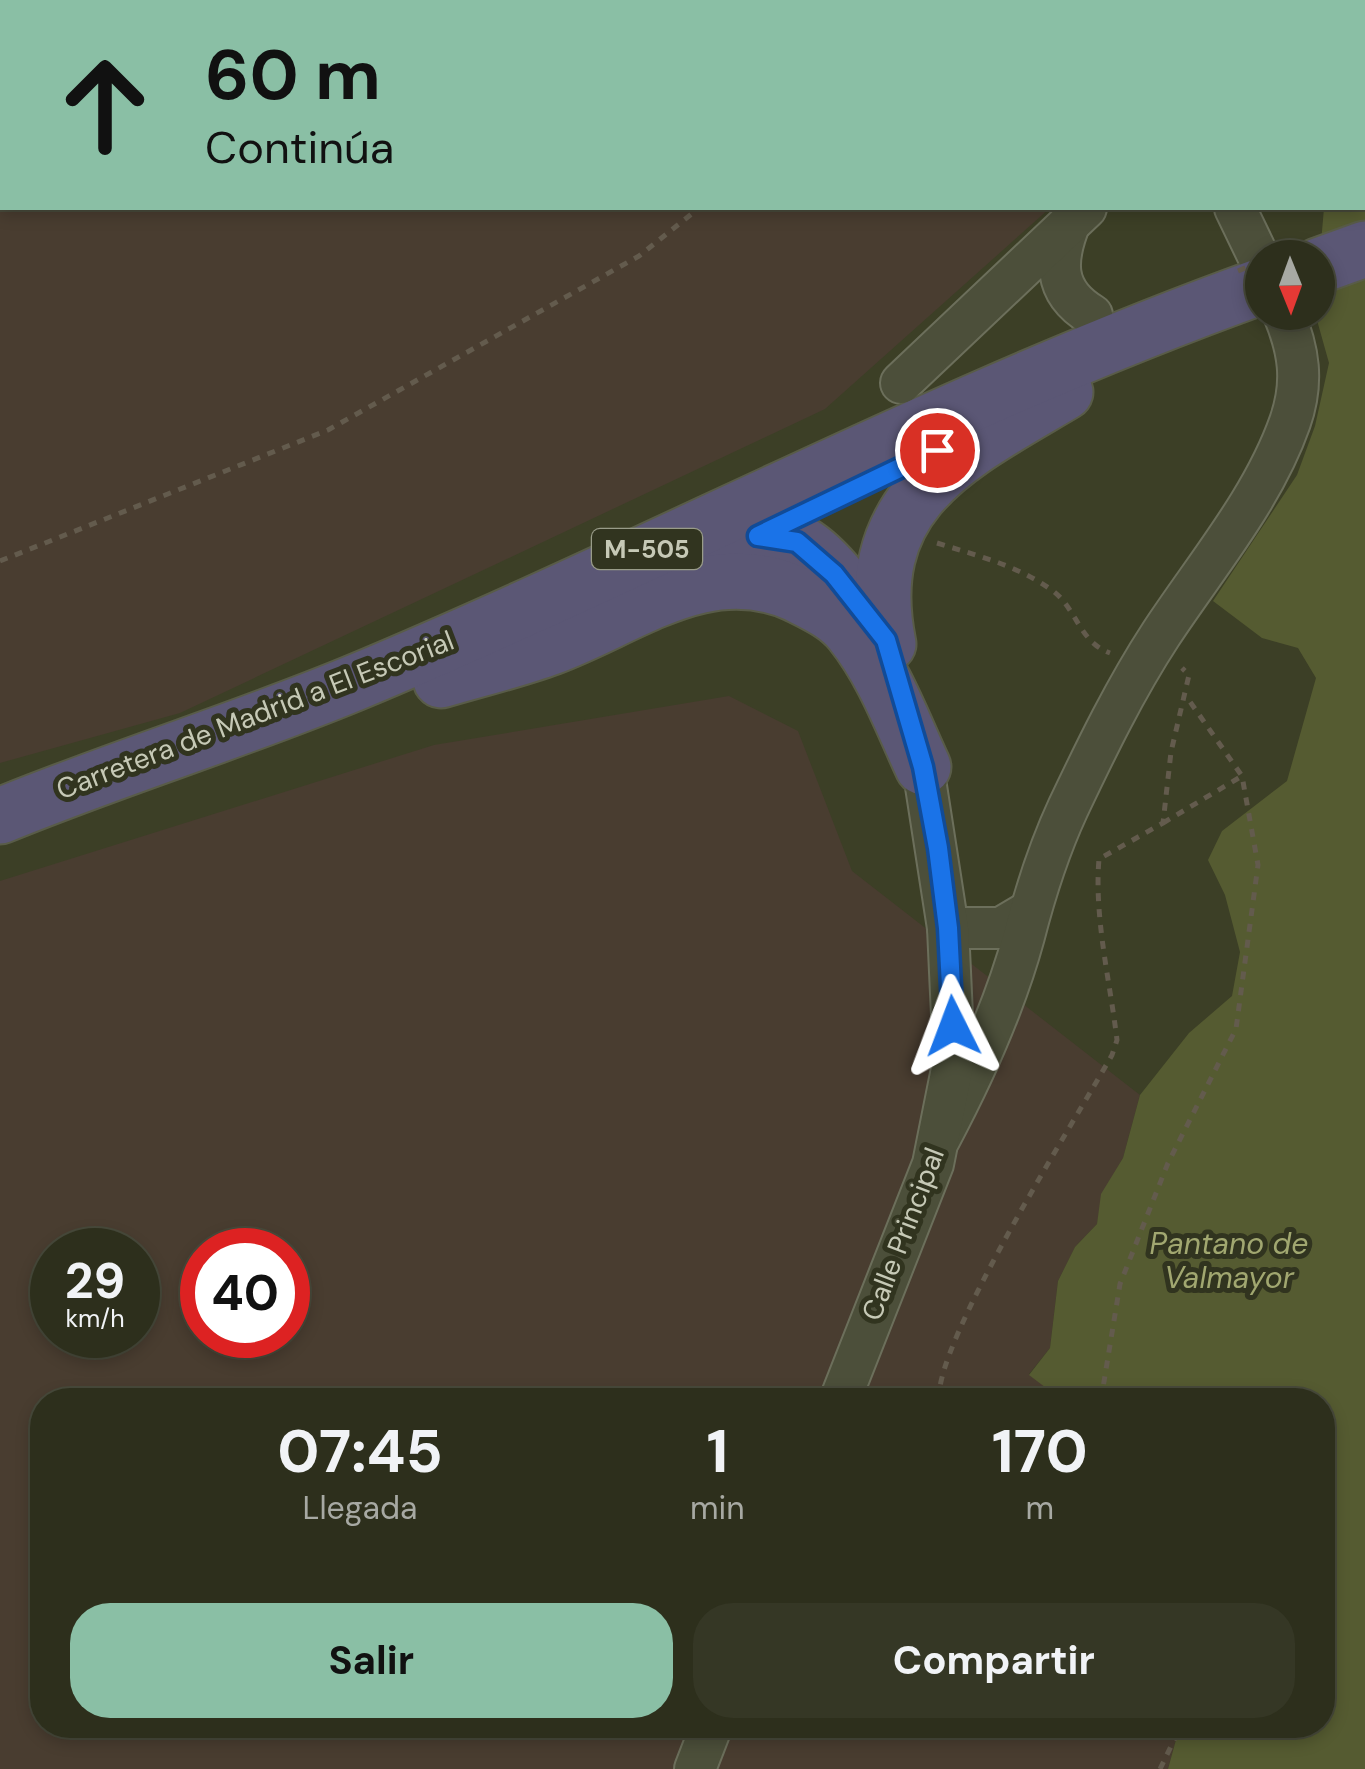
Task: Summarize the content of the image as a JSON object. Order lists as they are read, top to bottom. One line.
{"streets":{"highway":["M-505","Carretera de Madrid a El Escorial"],"street":["Calle Principal"]},"crossings":[["M-505","Carretera de Madrid a El Escorial"],["M-505","Calle Principal"]],"water":["Pantano de Valmayor"],"north":"bottom","page":{"turn":["60 m","Continúa"],"speed":"29 km/h","limit":"40","eta":["07:45","Llegada","1","min","170","m"],"buttons":["Salir","Compartir"]}}
